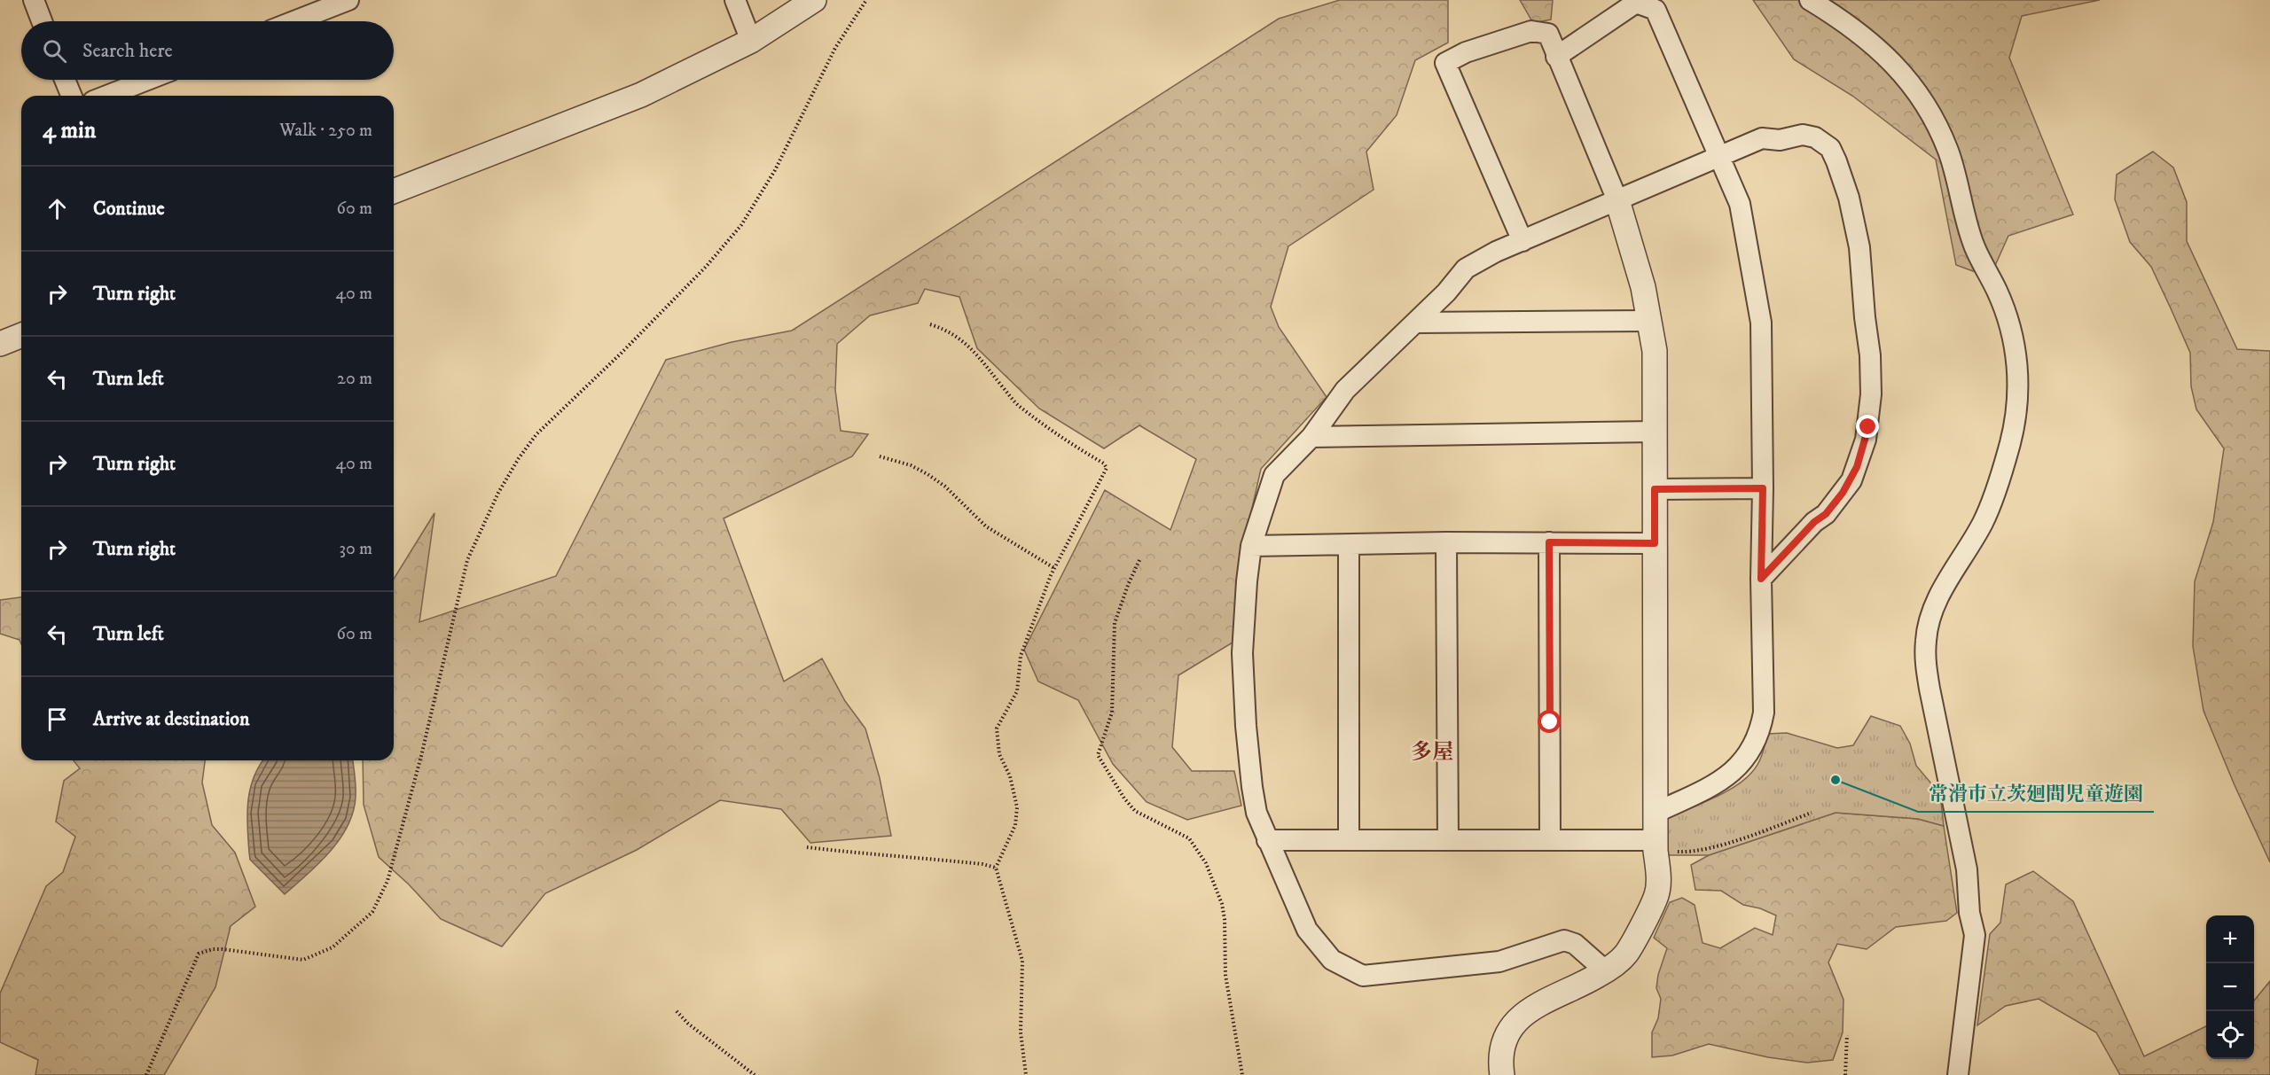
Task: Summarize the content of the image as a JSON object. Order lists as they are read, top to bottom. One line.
{"districts":["多屋"],"places":["常滑市立茨廻間児童遊園"],"page":{"search":"Search here","heading":["4 min","Walk · 250 m"],"list":[["Continue","60 m"],["Turn right","40 m"],["Turn left","20 m"],["Turn right","40 m"],["Turn right","30 m"],["Turn left","60 m"],"Arrive at destination"],"map_buttons":["+","−"]}}
